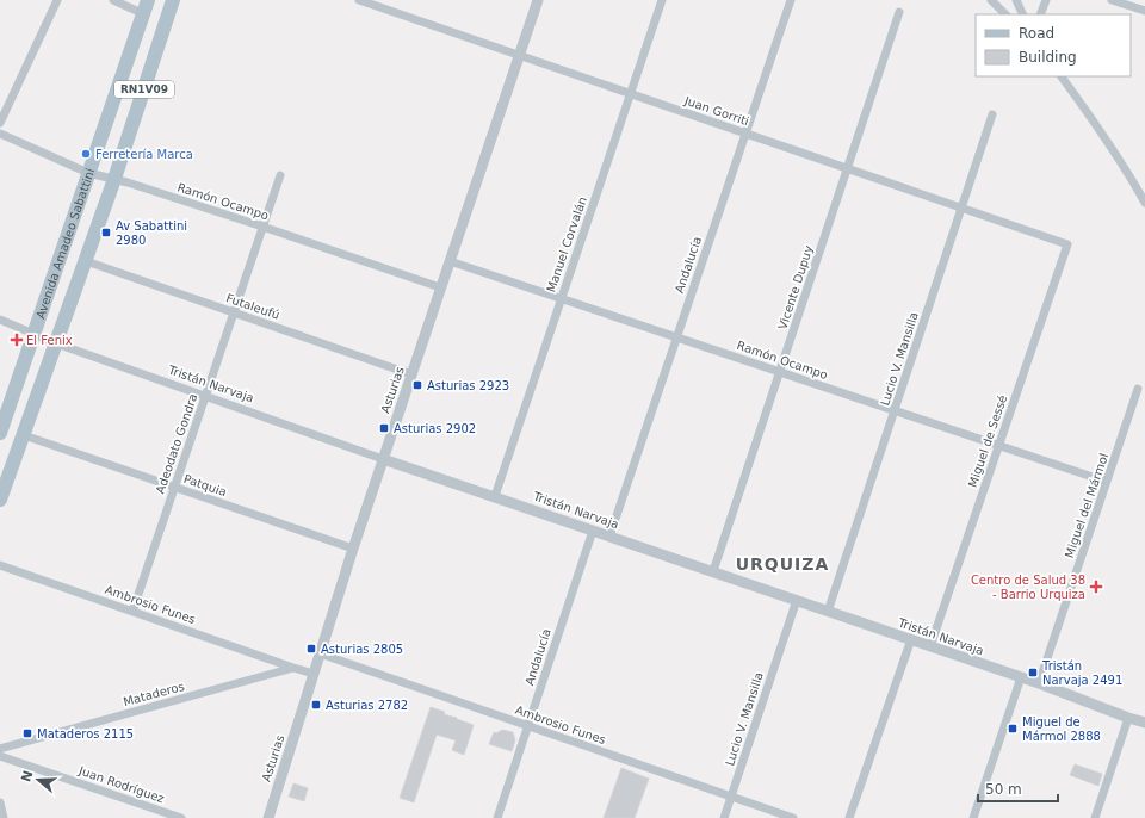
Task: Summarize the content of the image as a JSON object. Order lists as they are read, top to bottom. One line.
{"streets":{"main road":["RN1V09","Avenida Amadeo Sabattini"],"street":["Juan Gorriti","Ramón Ocampo","Manuel Corvalán","Andalucía","Vicente Dupuy","Futaleufú","Lucio V. Mansilla","Tristán Narvaja","Asturias","Miguel de Sessé","Adeodato Gondra","Patquia","Miguel del Mármol","Ambrosio Funes","Mataderos","Juan Rodríguez"]},"crossings":[["RN1V09","Ramón Ocampo"],["RN1V09","Futaleufú"],["RN1V09","Tristán Narvaja"],["RN1V09","Patquia"],["Juan Gorriti","Manuel Corvalán"],["Juan Gorriti","Andalucía"],["Juan Gorriti","Vicente Dupuy"],["Juan Gorriti","Lucio V. Mansilla"],["Juan Gorriti","Asturias"],["Juan Gorriti","Miguel de Sessé"],["Ramón Ocampo","Avenida Amadeo Sabattini"],["Ramón Ocampo","Manuel Corvalán"],["Ramón Ocampo","Andalucía"],["Ramón Ocampo","Vicente Dupuy"],["Ramón Ocampo","Lucio V. Mansilla"],["Ramón Ocampo","Asturias"],["Ramón Ocampo","Miguel de Sessé"],["Ramón Ocampo","Adeodato Gondra"],["Ramón Ocampo","Miguel del Mármol"],["Avenida Amadeo Sabattini","Tristán Narvaja"],["Manuel Corvalán","Tristán Narvaja"],["Andalucía","Tristán Narvaja"],["Andalucía","Ambrosio Funes"],["Vicente Dupuy","Tristán Narvaja"],["Futaleufú","Asturias"],["Futaleufú","Adeodato Gondra"],["Lucio V. Mansilla","Tristán Narvaja"],["Lucio V. Mansilla","Ambrosio Funes"],["Tristán Narvaja","Asturias"],["Tristán Narvaja","Miguel de Sessé"],["Tristán Narvaja","Adeodato Gondra"],["Tristán Narvaja","Miguel del Mármol"],["Asturias","Patquia"],["Asturias","Ambrosio Funes"],["Adeodato Gondra","Patquia"],["Adeodato Gondra","Ambrosio Funes"],["Ambrosio Funes","Mataderos"]],"districts":["URQUIZA"],"places":{"other":["Ferretería Marca"],"transit":["Av Sabattini 2980","Asturias 2923","Asturias 2902","Asturias 2805","Tristán Narvaja 2491","Asturias 2782","Miguel de Mármol 2888","Mataderos 2115"],"health":["El Fenix","Centro de Salud 38 - Barrio Urquiza"]},"legend":["Road","Building"],"scale_bar":"50 m","north":"left"}
